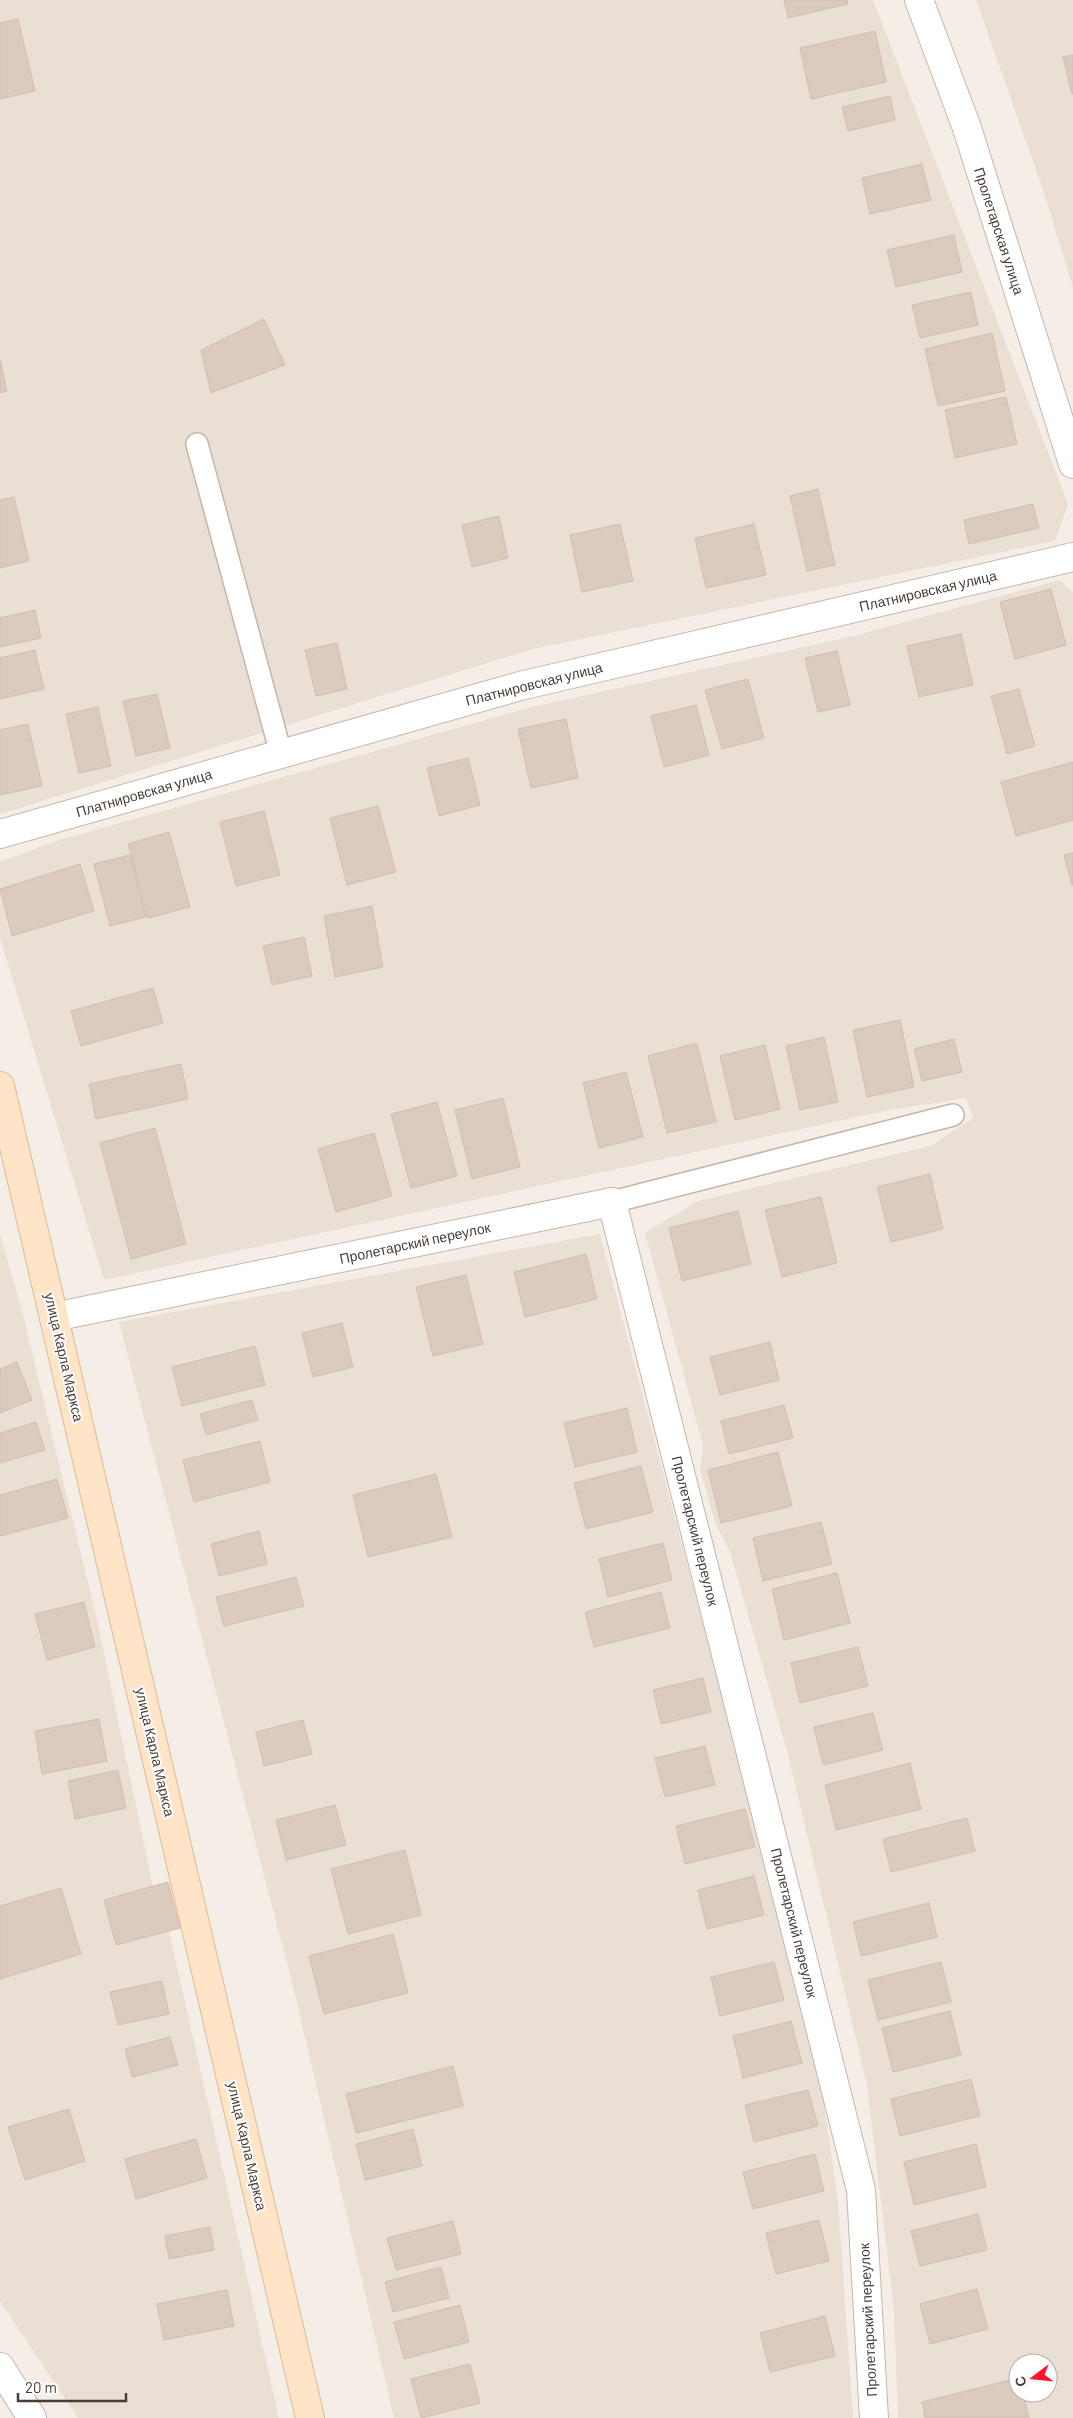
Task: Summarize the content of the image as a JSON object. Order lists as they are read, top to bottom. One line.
{"streets":{"main road":["улица Карла Маркса"],"street":["Пролетарская улица","Платнировская улица","Пролетарский переулок"]},"crossings":[["Пролетарский переулок","улица Карла Маркса"]],"scale_bar":"20 m","north":"left"}
